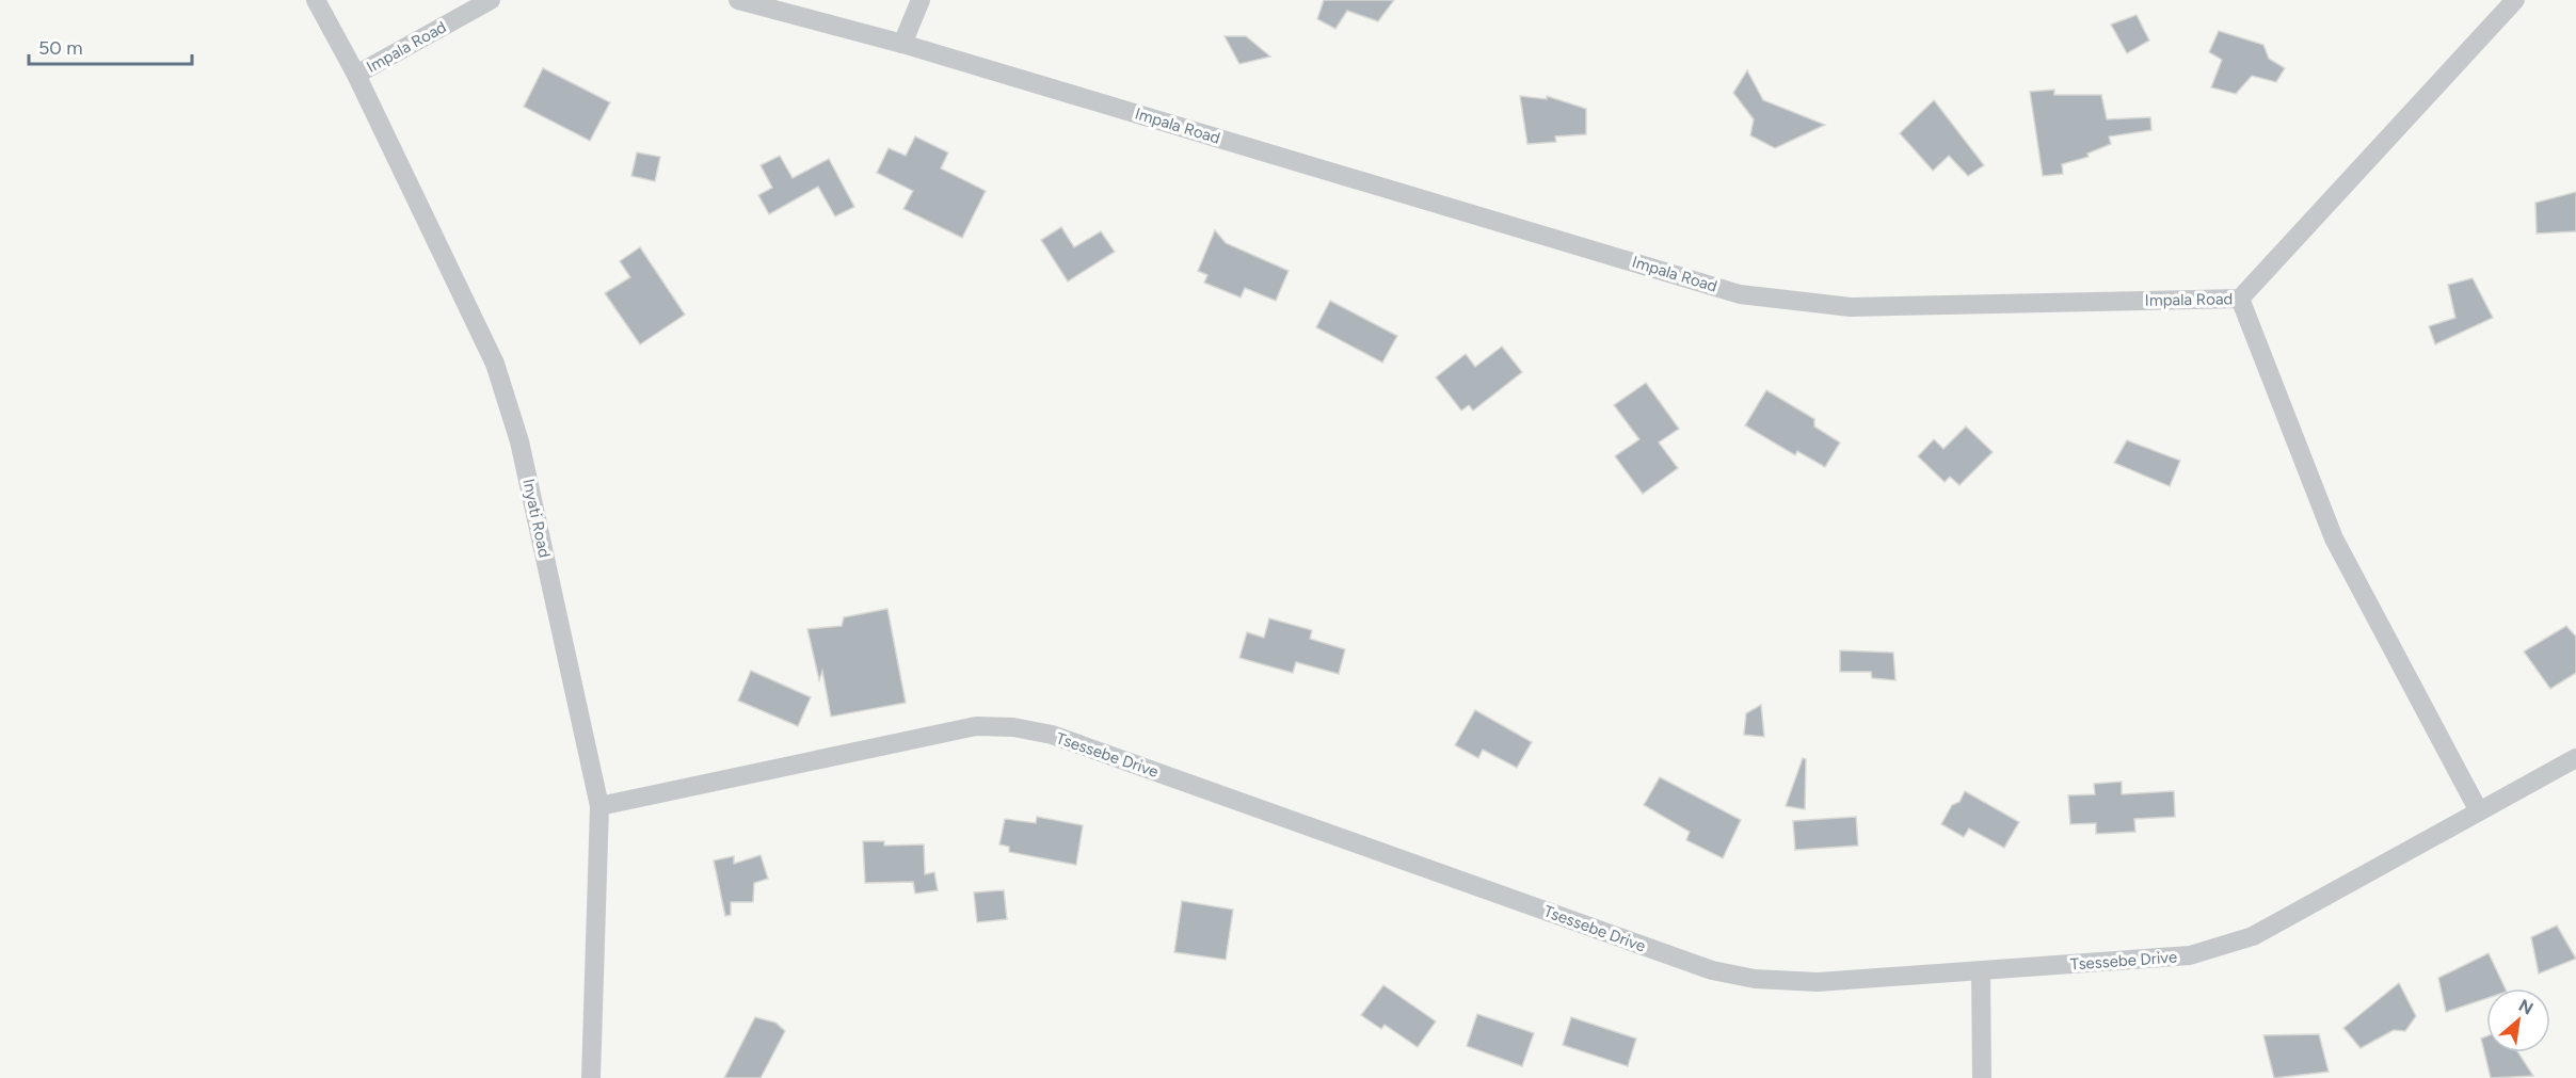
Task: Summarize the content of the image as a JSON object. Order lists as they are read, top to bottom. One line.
{"streets":{"street":["Impala Road","Inyati Road","Tsessebe Drive"]},"crossings":[["Impala Road","Inyati Road"],["Inyati Road","Tsessebe Drive"]],"scale_bar":"50 m","north":"top right"}
